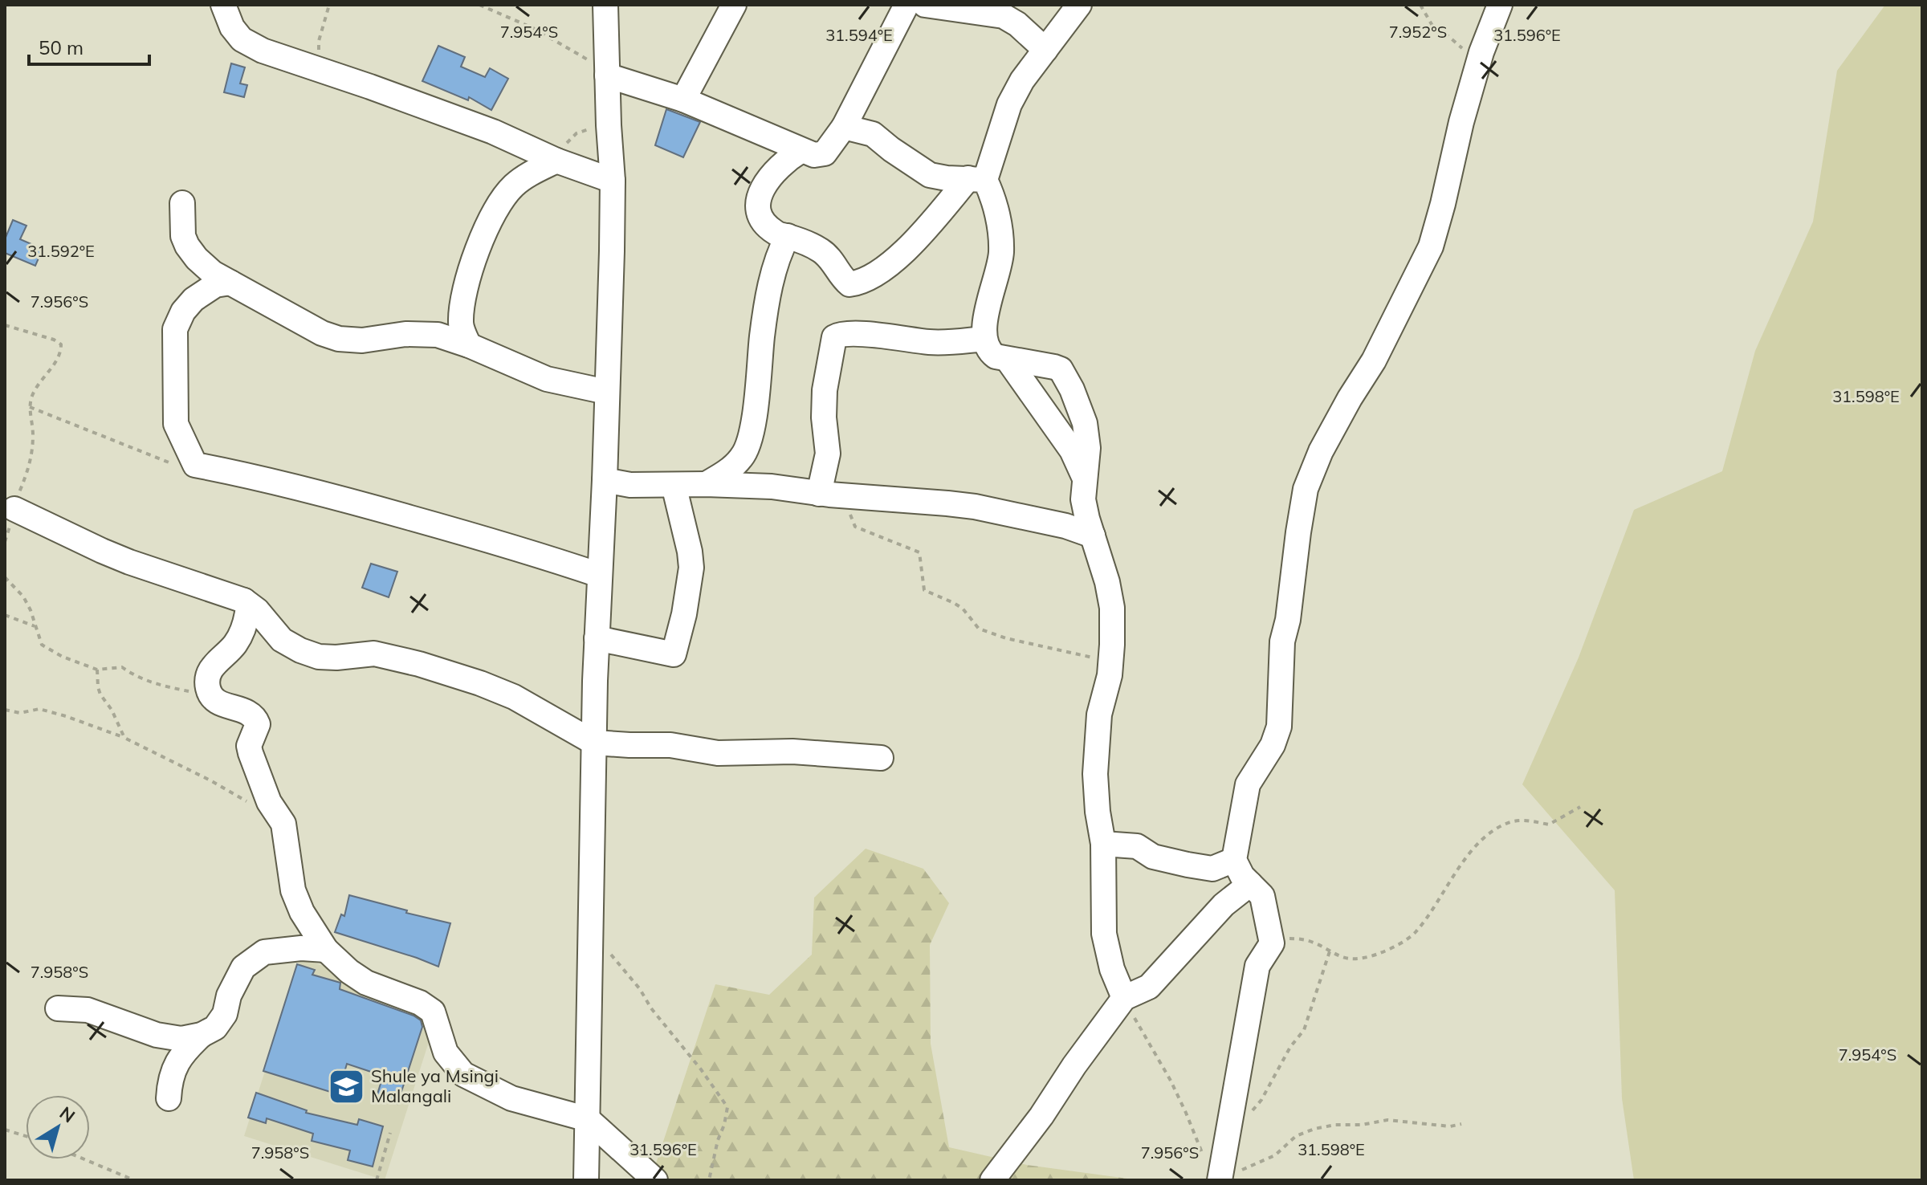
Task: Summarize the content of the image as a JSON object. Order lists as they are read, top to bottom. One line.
{"places":{"school or university":["Shule ya Msingi Malangali"]},"scale_bar":"50 m","north":"top right","coordinates":["7.954°S","7.952°S","31.594°E","31.596°E","31.592°E","7.956°S","31.598°E","7.958°S"]}
